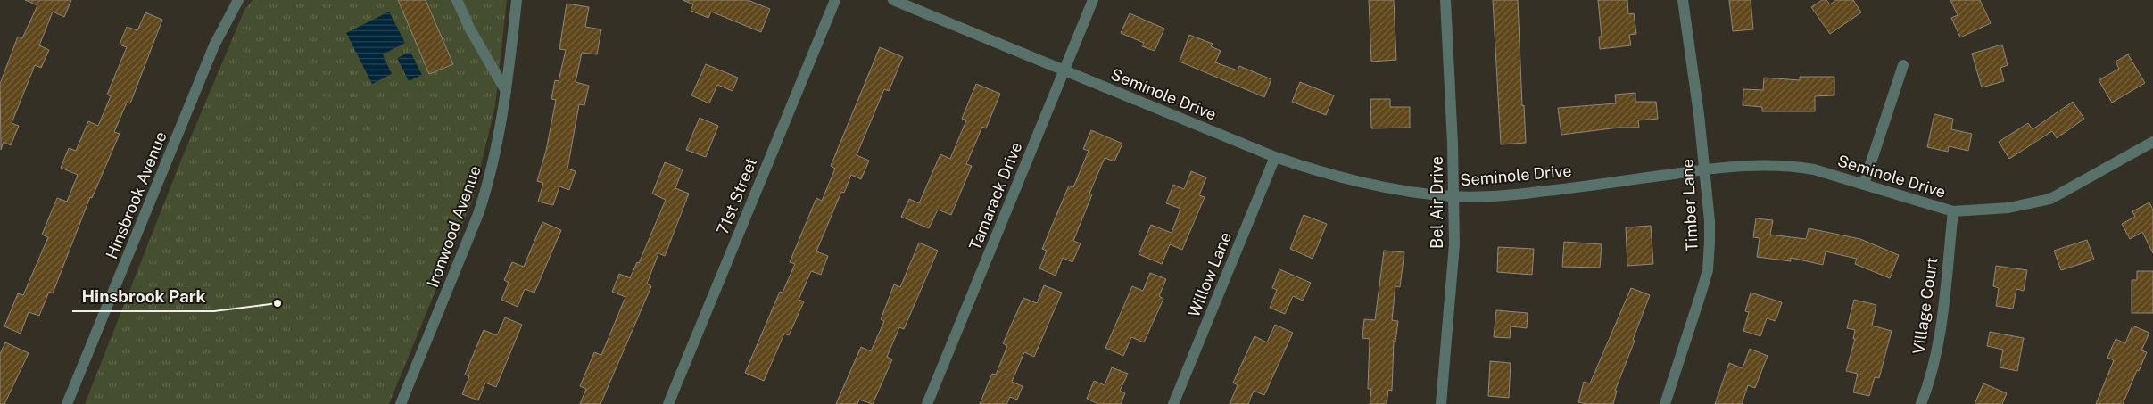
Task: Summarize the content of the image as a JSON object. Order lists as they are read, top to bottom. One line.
{"streets":{"street":["Seminole Drive","Hinsbrook Avenue","71st Street","Tamarack Drive","Bel Air Drive","Timber Lane","Ironwood Avenue","Willow Lane","Village Court"]},"crossings":[["Seminole Drive","Tamarack Drive"],["Seminole Drive","Bel Air Drive"],["Seminole Drive","Timber Lane"],["Seminole Drive","Willow Lane"],["Seminole Drive","Village Court"]],"places":["Hinsbrook Park"]}
